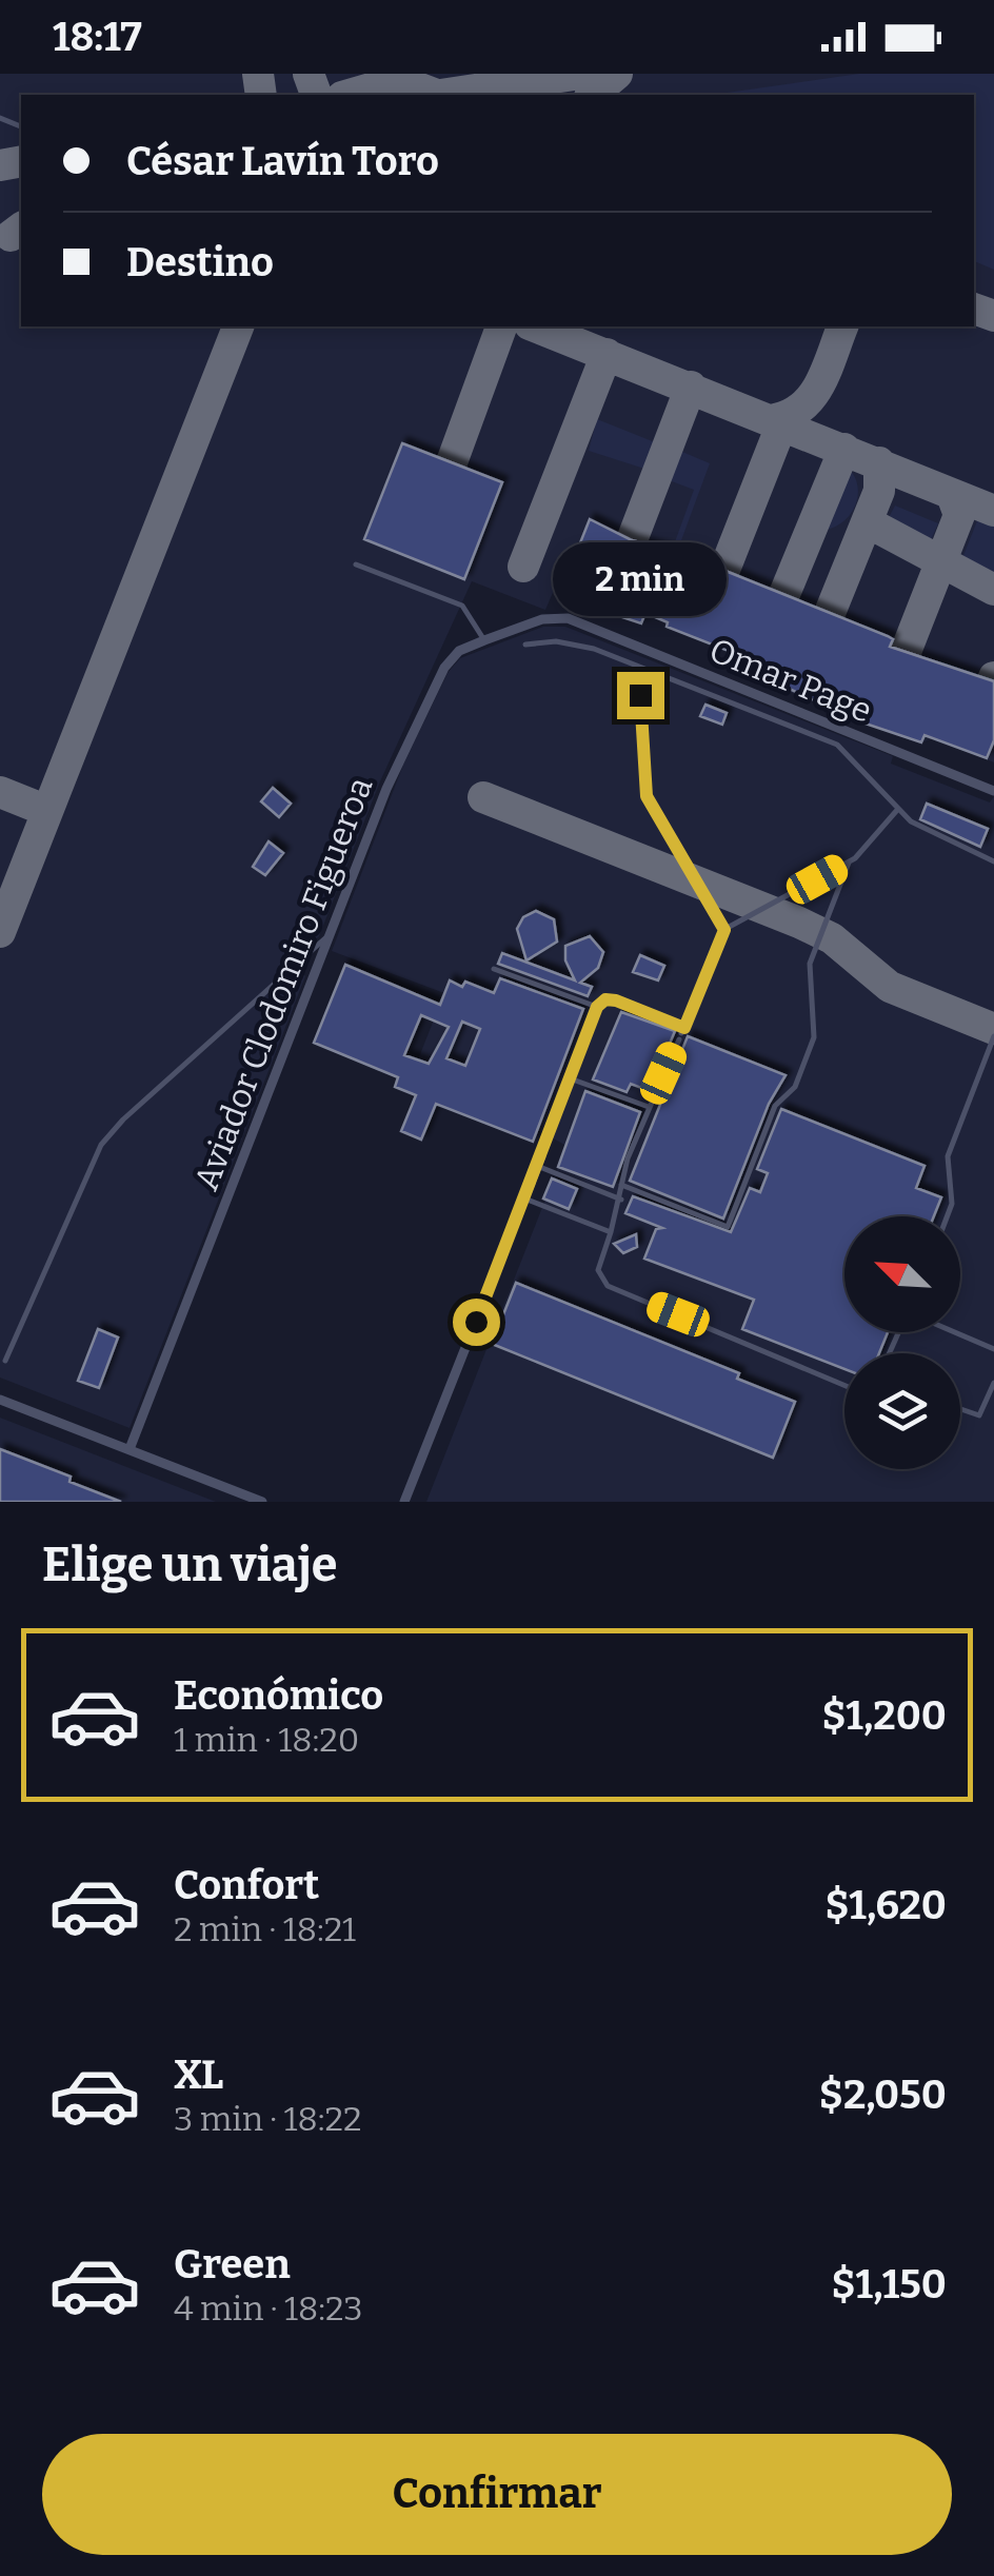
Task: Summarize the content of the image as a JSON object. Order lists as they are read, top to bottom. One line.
{"streets":{"street":["Omar Page","Aviador Clodomiro Figueroa"]},"crossings":[["Omar Page","Aviador Clodomiro Figueroa"]],"north":"top left","page":{"status":"18:17","banner":["César Lavín Toro","Destino"],"bubble":"2 min","heading":"Elige un viaje","list":[{"name":"Económico","note":"1 min · 18:20","value":"$1,200"},{"name":"Confort","note":"2 min · 18:21","value":"$1,620"},{"name":"XL","note":"3 min · 18:22","value":"$2,050"},{"name":"Green","note":"4 min · 18:23","value":"$1,150"}],"buttons":"Confirmar"}}
